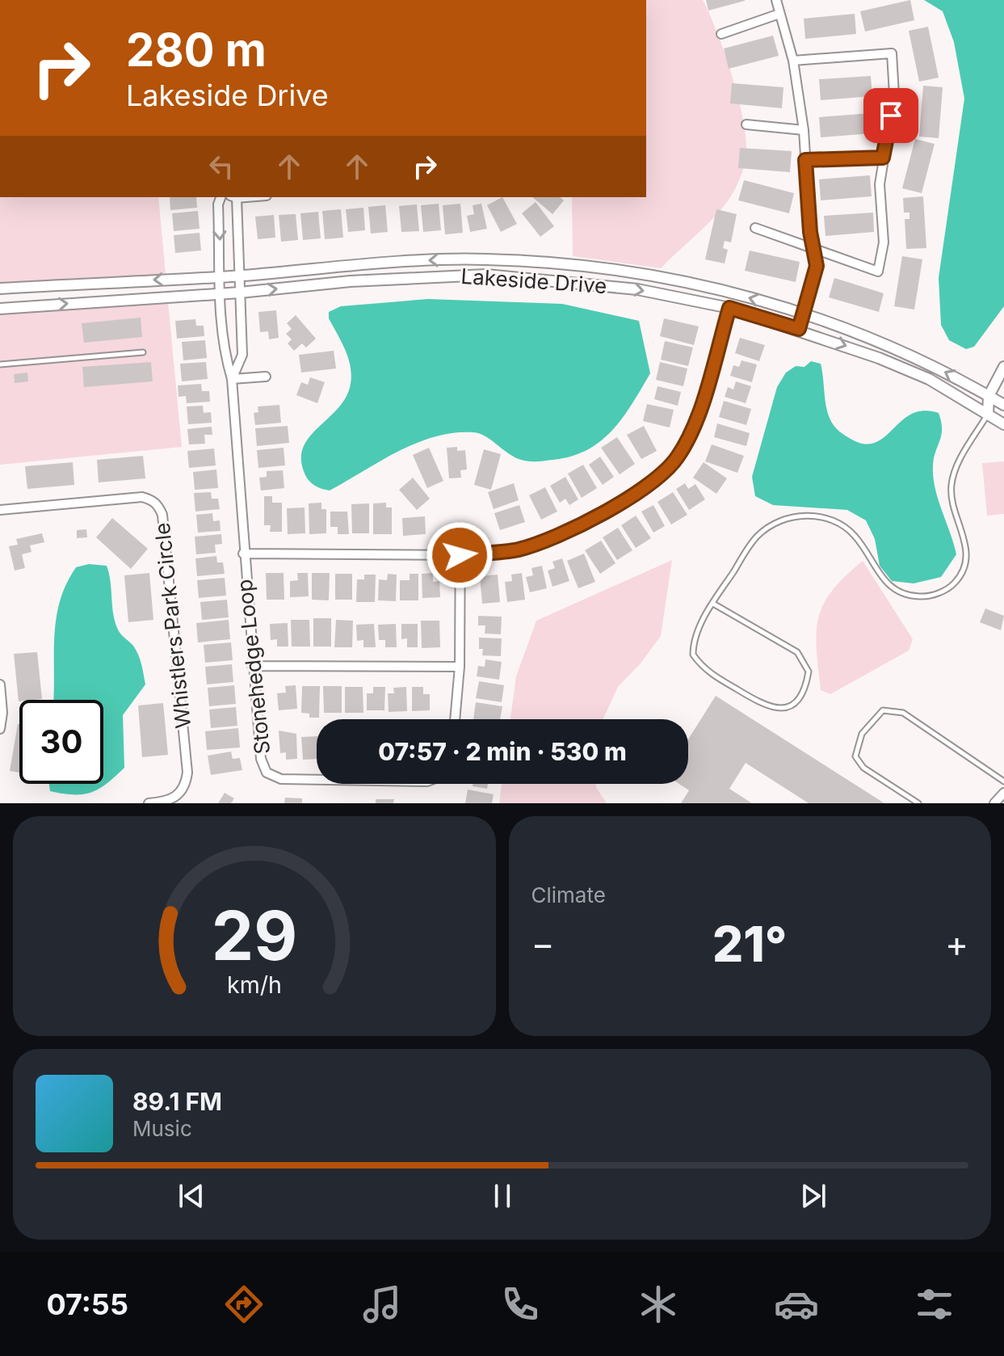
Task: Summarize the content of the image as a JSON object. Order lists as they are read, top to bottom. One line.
{"streets":{"street":["Lakeside Drive","Whistlers Park Circle","Stonehedge Loop"]},"crossings":[["Lakeside Drive","Stonehedge Loop"]],"page":{"turn":["280 m","Lakeside Drive"],"limit":"30","trip":"07:57 · 2 min · 530 m","tile":"Climate","heat":["−","21°","+"],"song":["89.1 FM","Music"],"tabs":"07:55","gauge":["29","km/h"]}}
